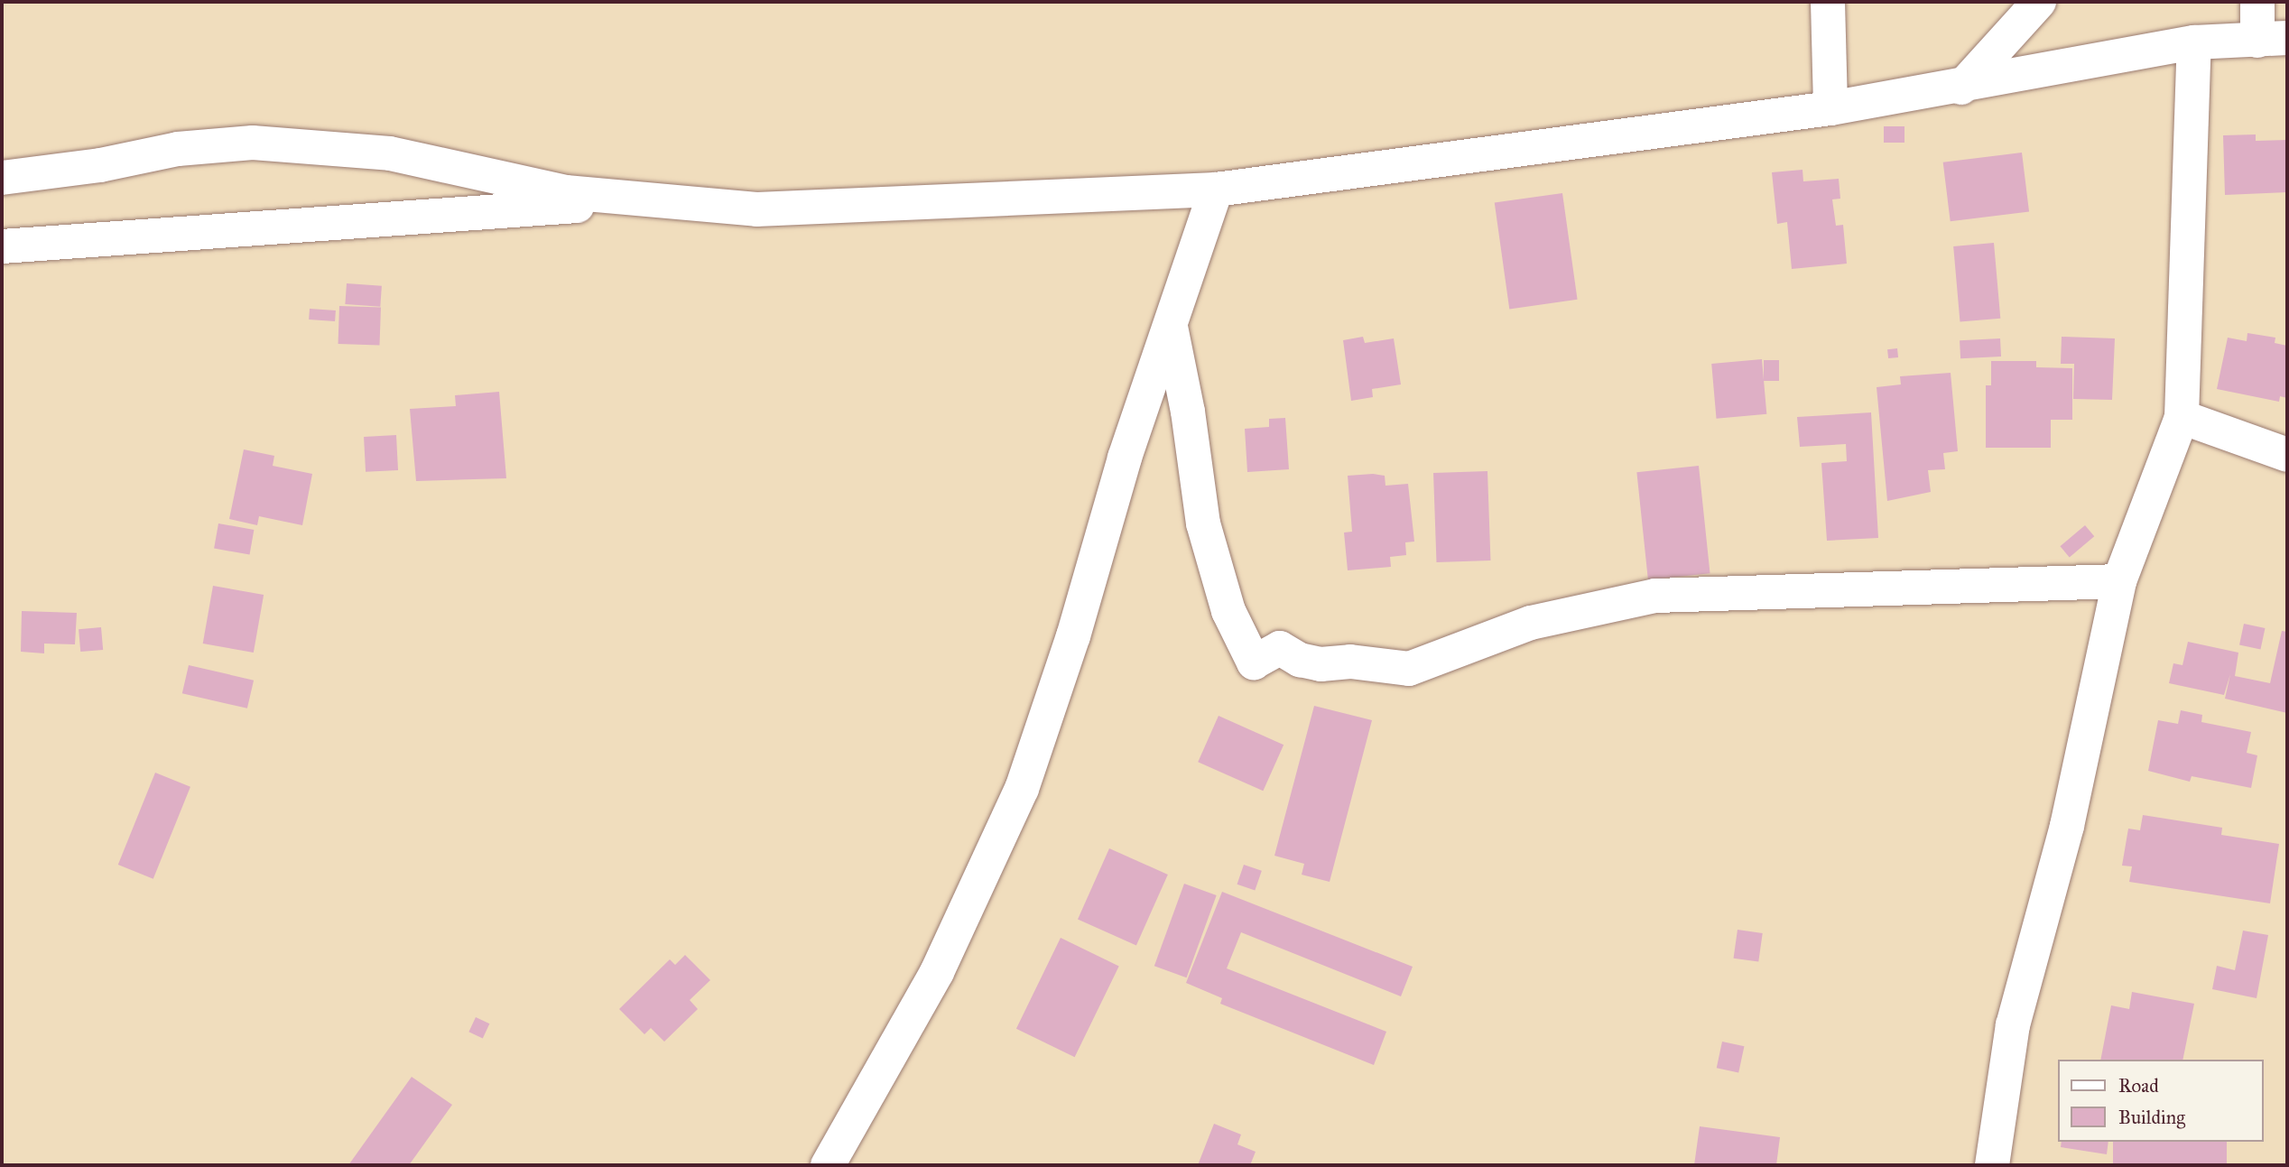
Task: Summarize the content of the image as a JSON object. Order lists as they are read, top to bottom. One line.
{"legend":["Road","Building"]}
